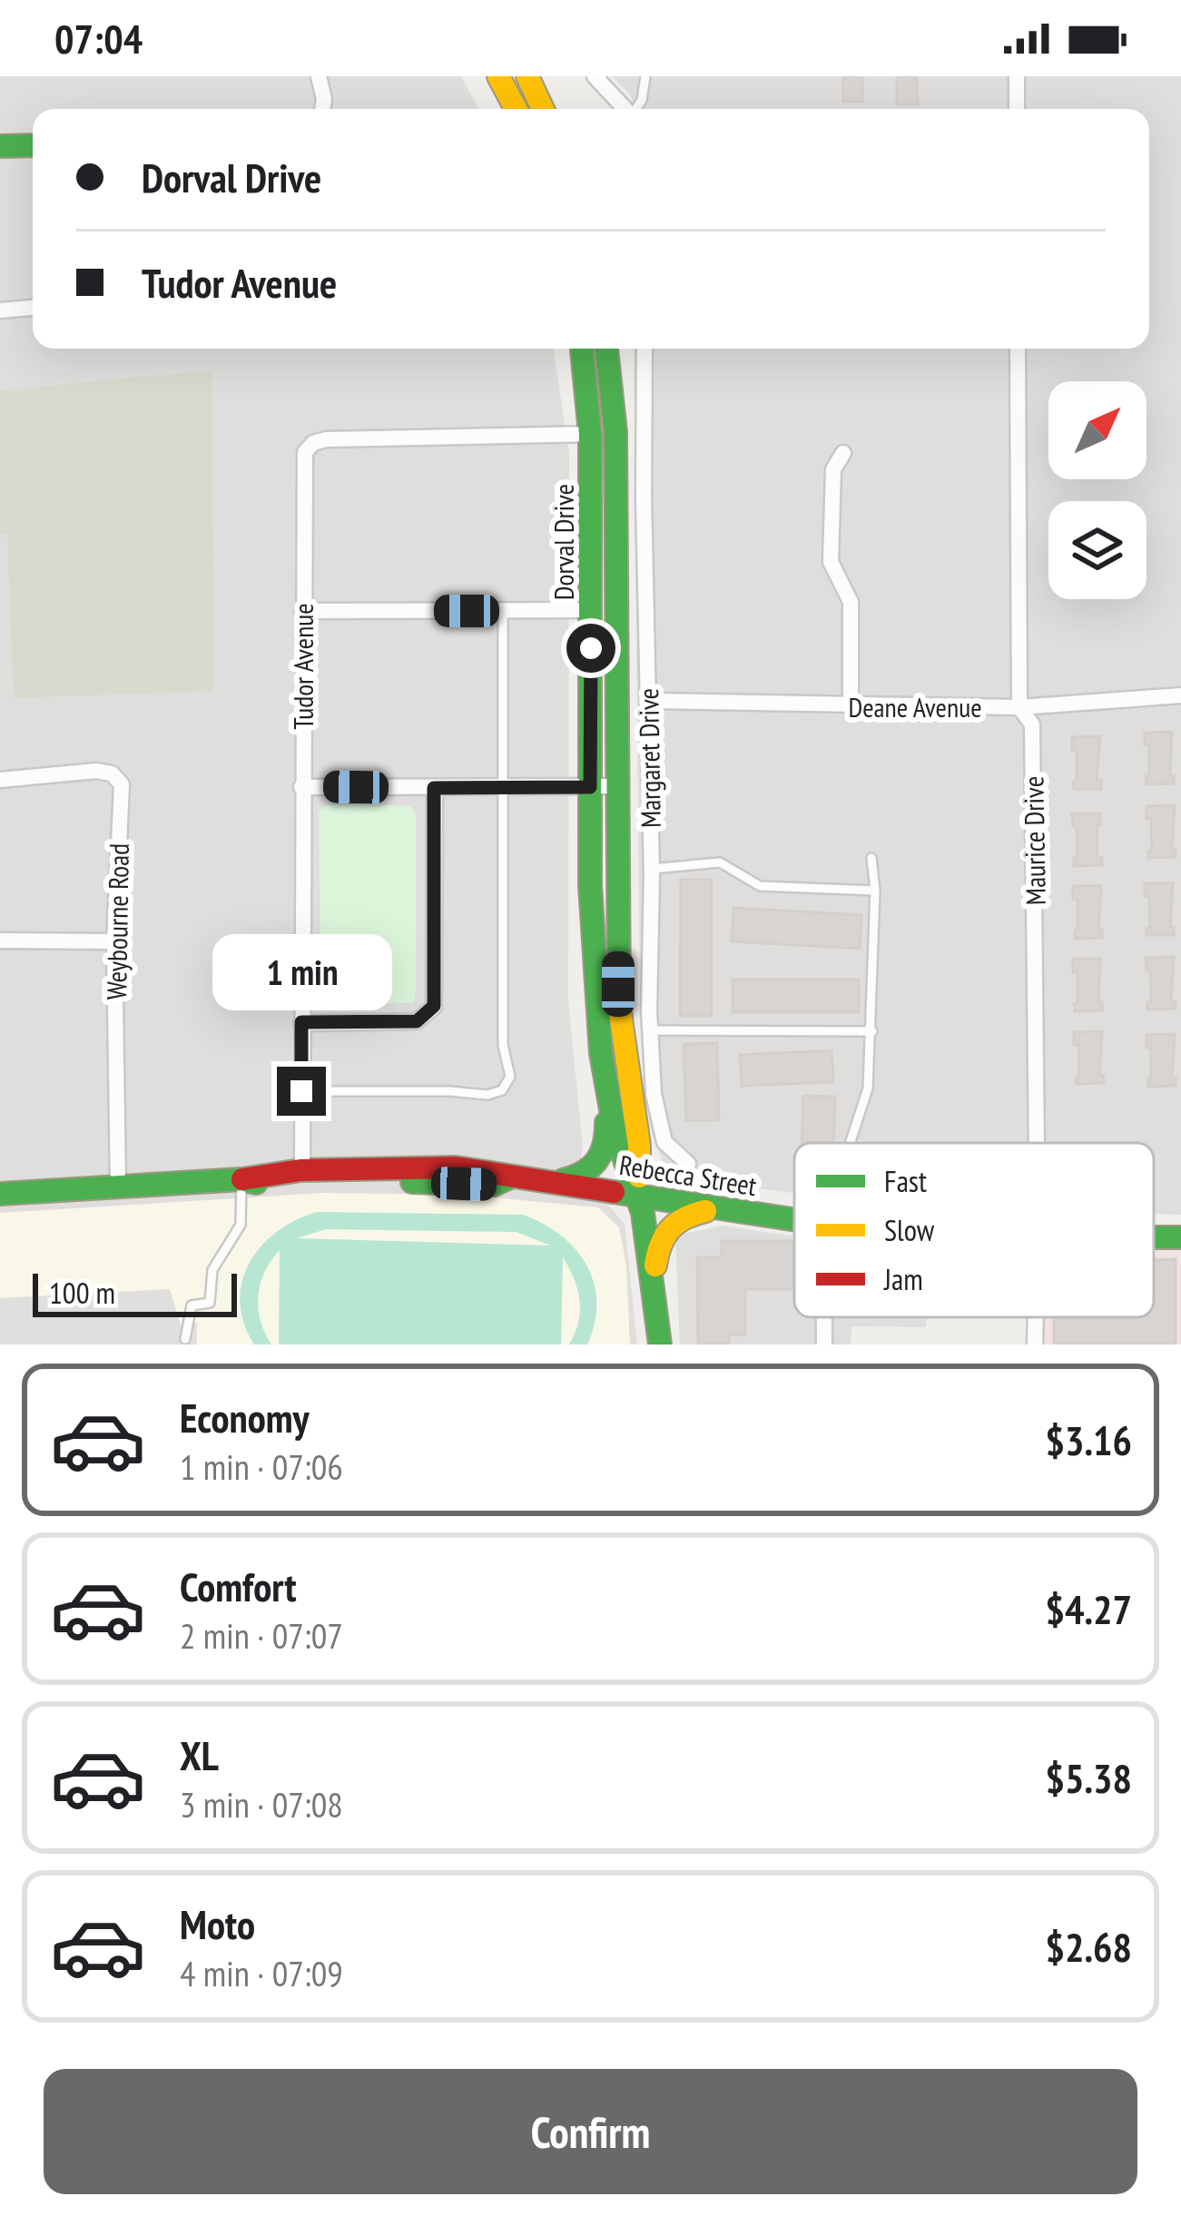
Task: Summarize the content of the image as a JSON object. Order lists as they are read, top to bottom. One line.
{"streets":{"main road":["Dorval Drive","Rebecca Street"],"street":["Tudor Avenue","Deane Avenue","Margaret Drive","Maurice Drive","Weybourne Road"]},"crossings":[["Dorval Drive","Tudor Avenue"],["Dorval Drive","Rebecca Street"],["Tudor Avenue","Rebecca Street"],["Deane Avenue","Margaret Drive"],["Deane Avenue","Maurice Drive"],["Weybourne Road","Rebecca Street"]],"legend":["Fast","Slow","Jam"],"scale_bar":"100 m","north":"top right","page":{"status":"07:04","banner":["Dorval Drive","Tudor Avenue"],"bubble":"1 min","scale":"100 m","list":[{"name":"Economy","note":"1 min · 07:06","value":"$3.16"},{"name":"Comfort","note":"2 min · 07:07","value":"$4.27"},{"name":"XL","note":"3 min · 07:08","value":"$5.38"},{"name":"Moto","note":"4 min · 07:09","value":"$2.68"}],"buttons":"Confirm"}}
